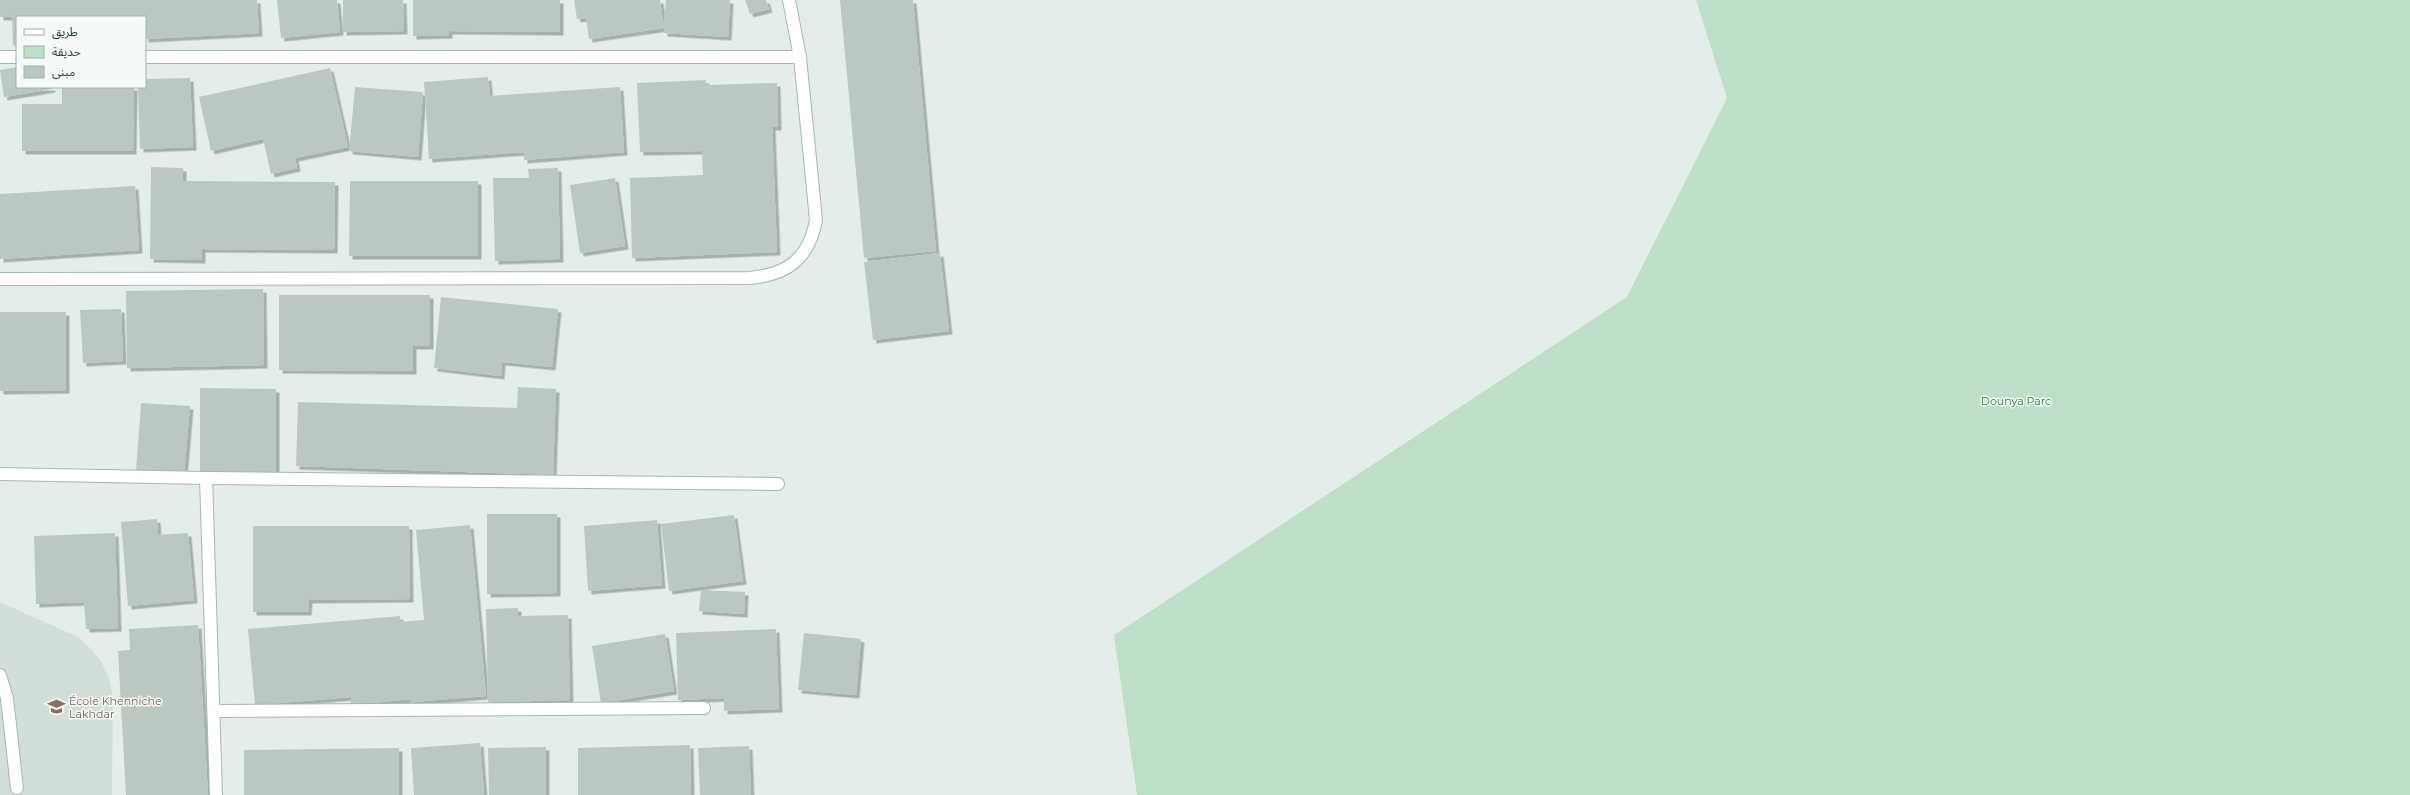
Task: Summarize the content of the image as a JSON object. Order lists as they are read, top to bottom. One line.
{"parks":["Dounya Parc"],"places":{"school or university":["École Khenniche Lakhdar"]},"legend":["طريق","حديقة","مبنى"]}
